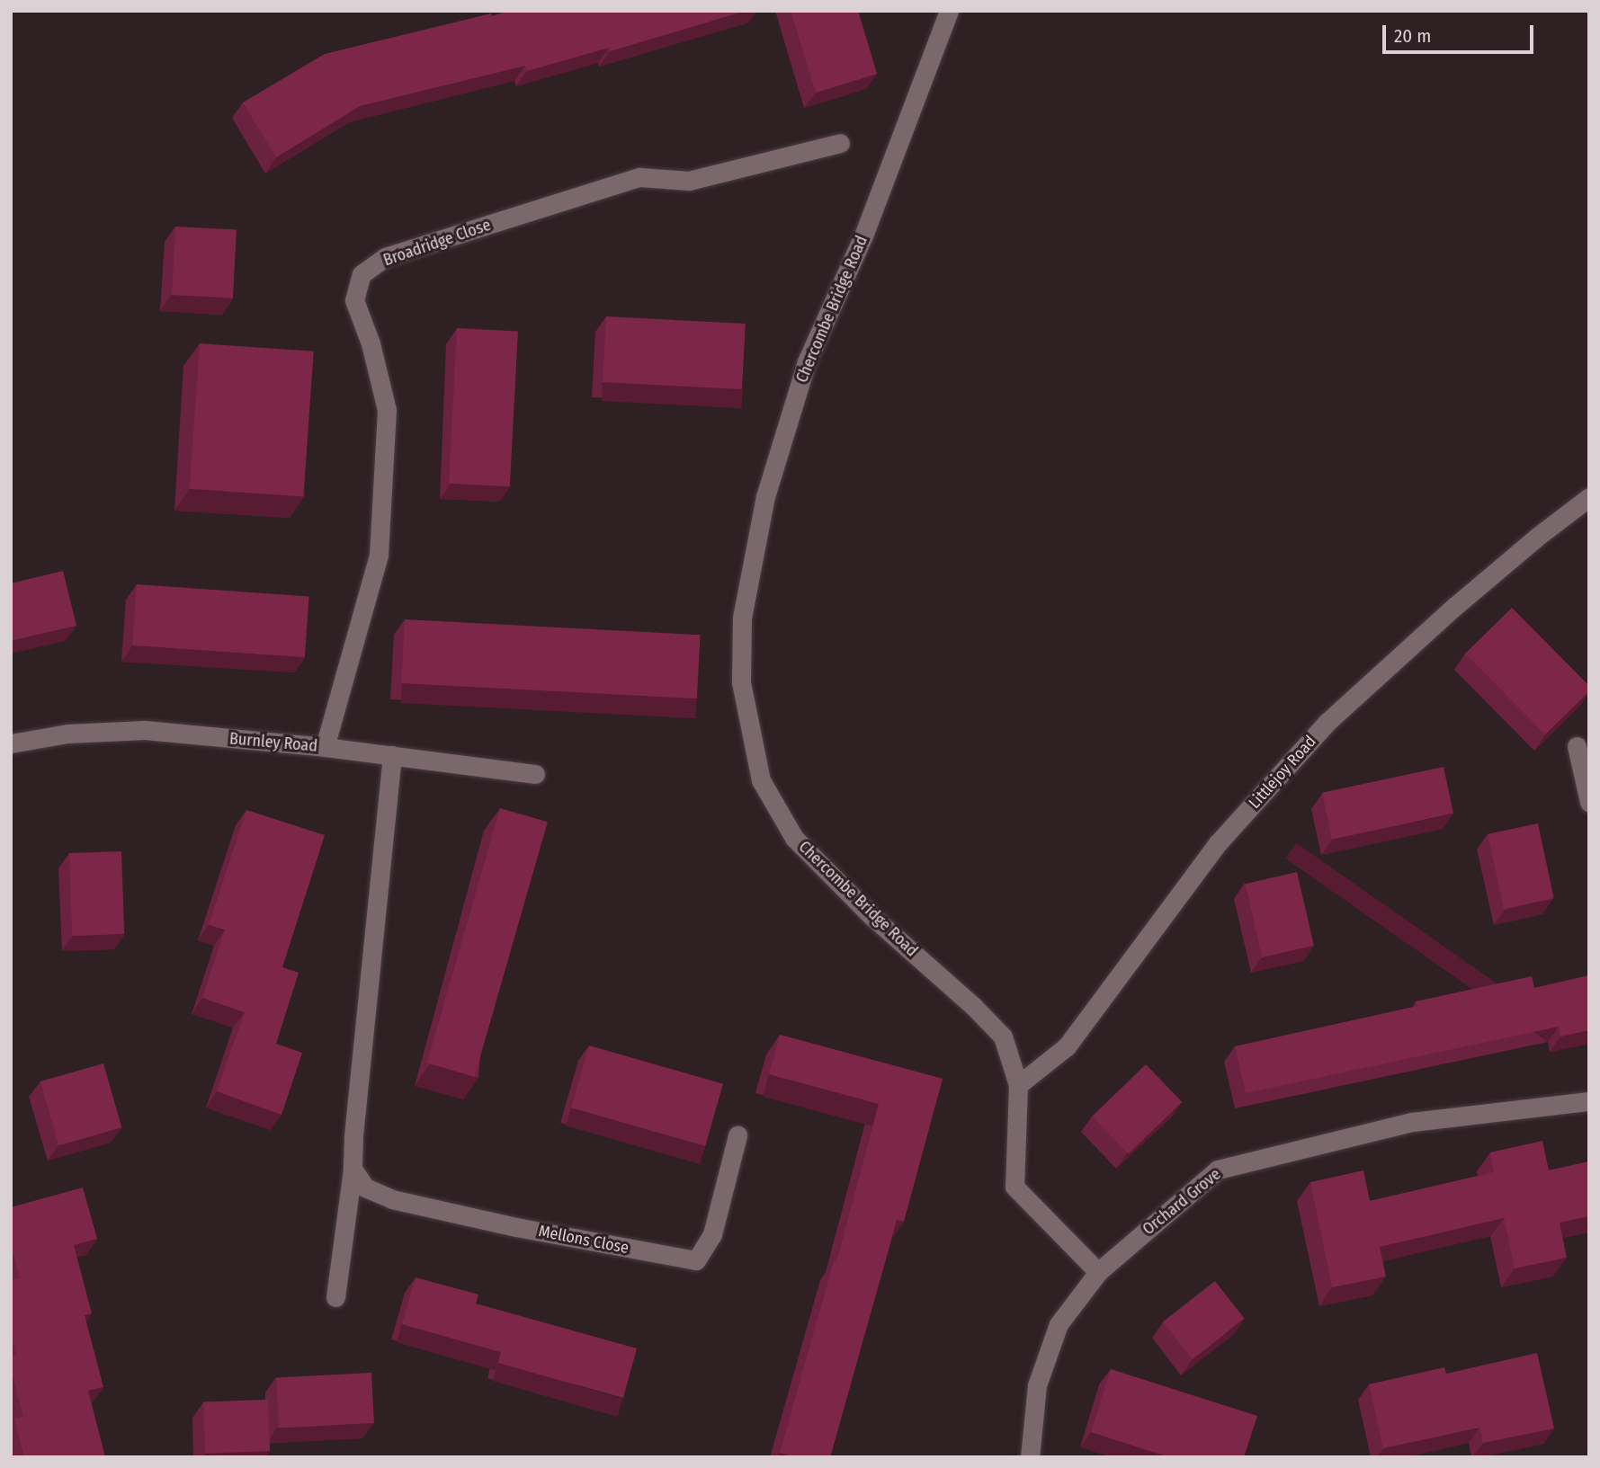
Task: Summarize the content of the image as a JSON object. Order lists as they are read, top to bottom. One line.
{"streets":{"street":["Broadridge Close","Chercombe Bridge Road","Burnley Road","Littlejoy Road","Orchard Grove","Mellons Close"]},"crossings":[["Broadridge Close","Burnley Road"],["Chercombe Bridge Road","Littlejoy Road"],["Chercombe Bridge Road","Orchard Grove"]],"scale_bar":"20 m"}
